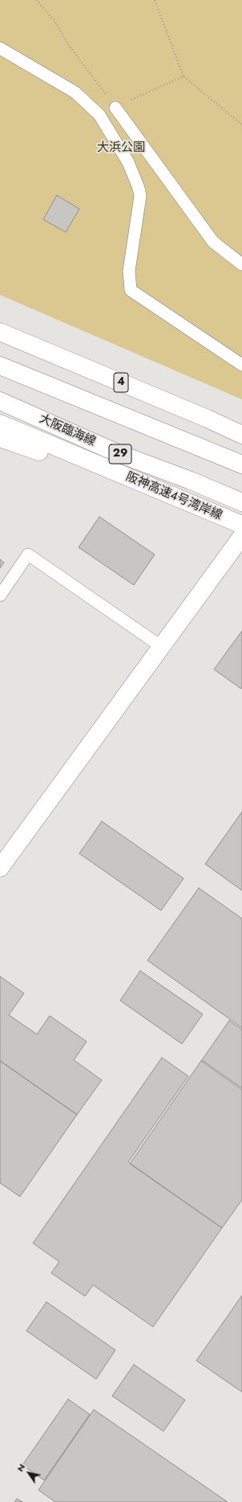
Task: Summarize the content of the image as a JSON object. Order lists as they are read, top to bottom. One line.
{"streets":{"main road":["4","大阪臨海線","29","阪神高速4号湾岸線"]},"parks":["大浜公園"],"north":"top left"}
